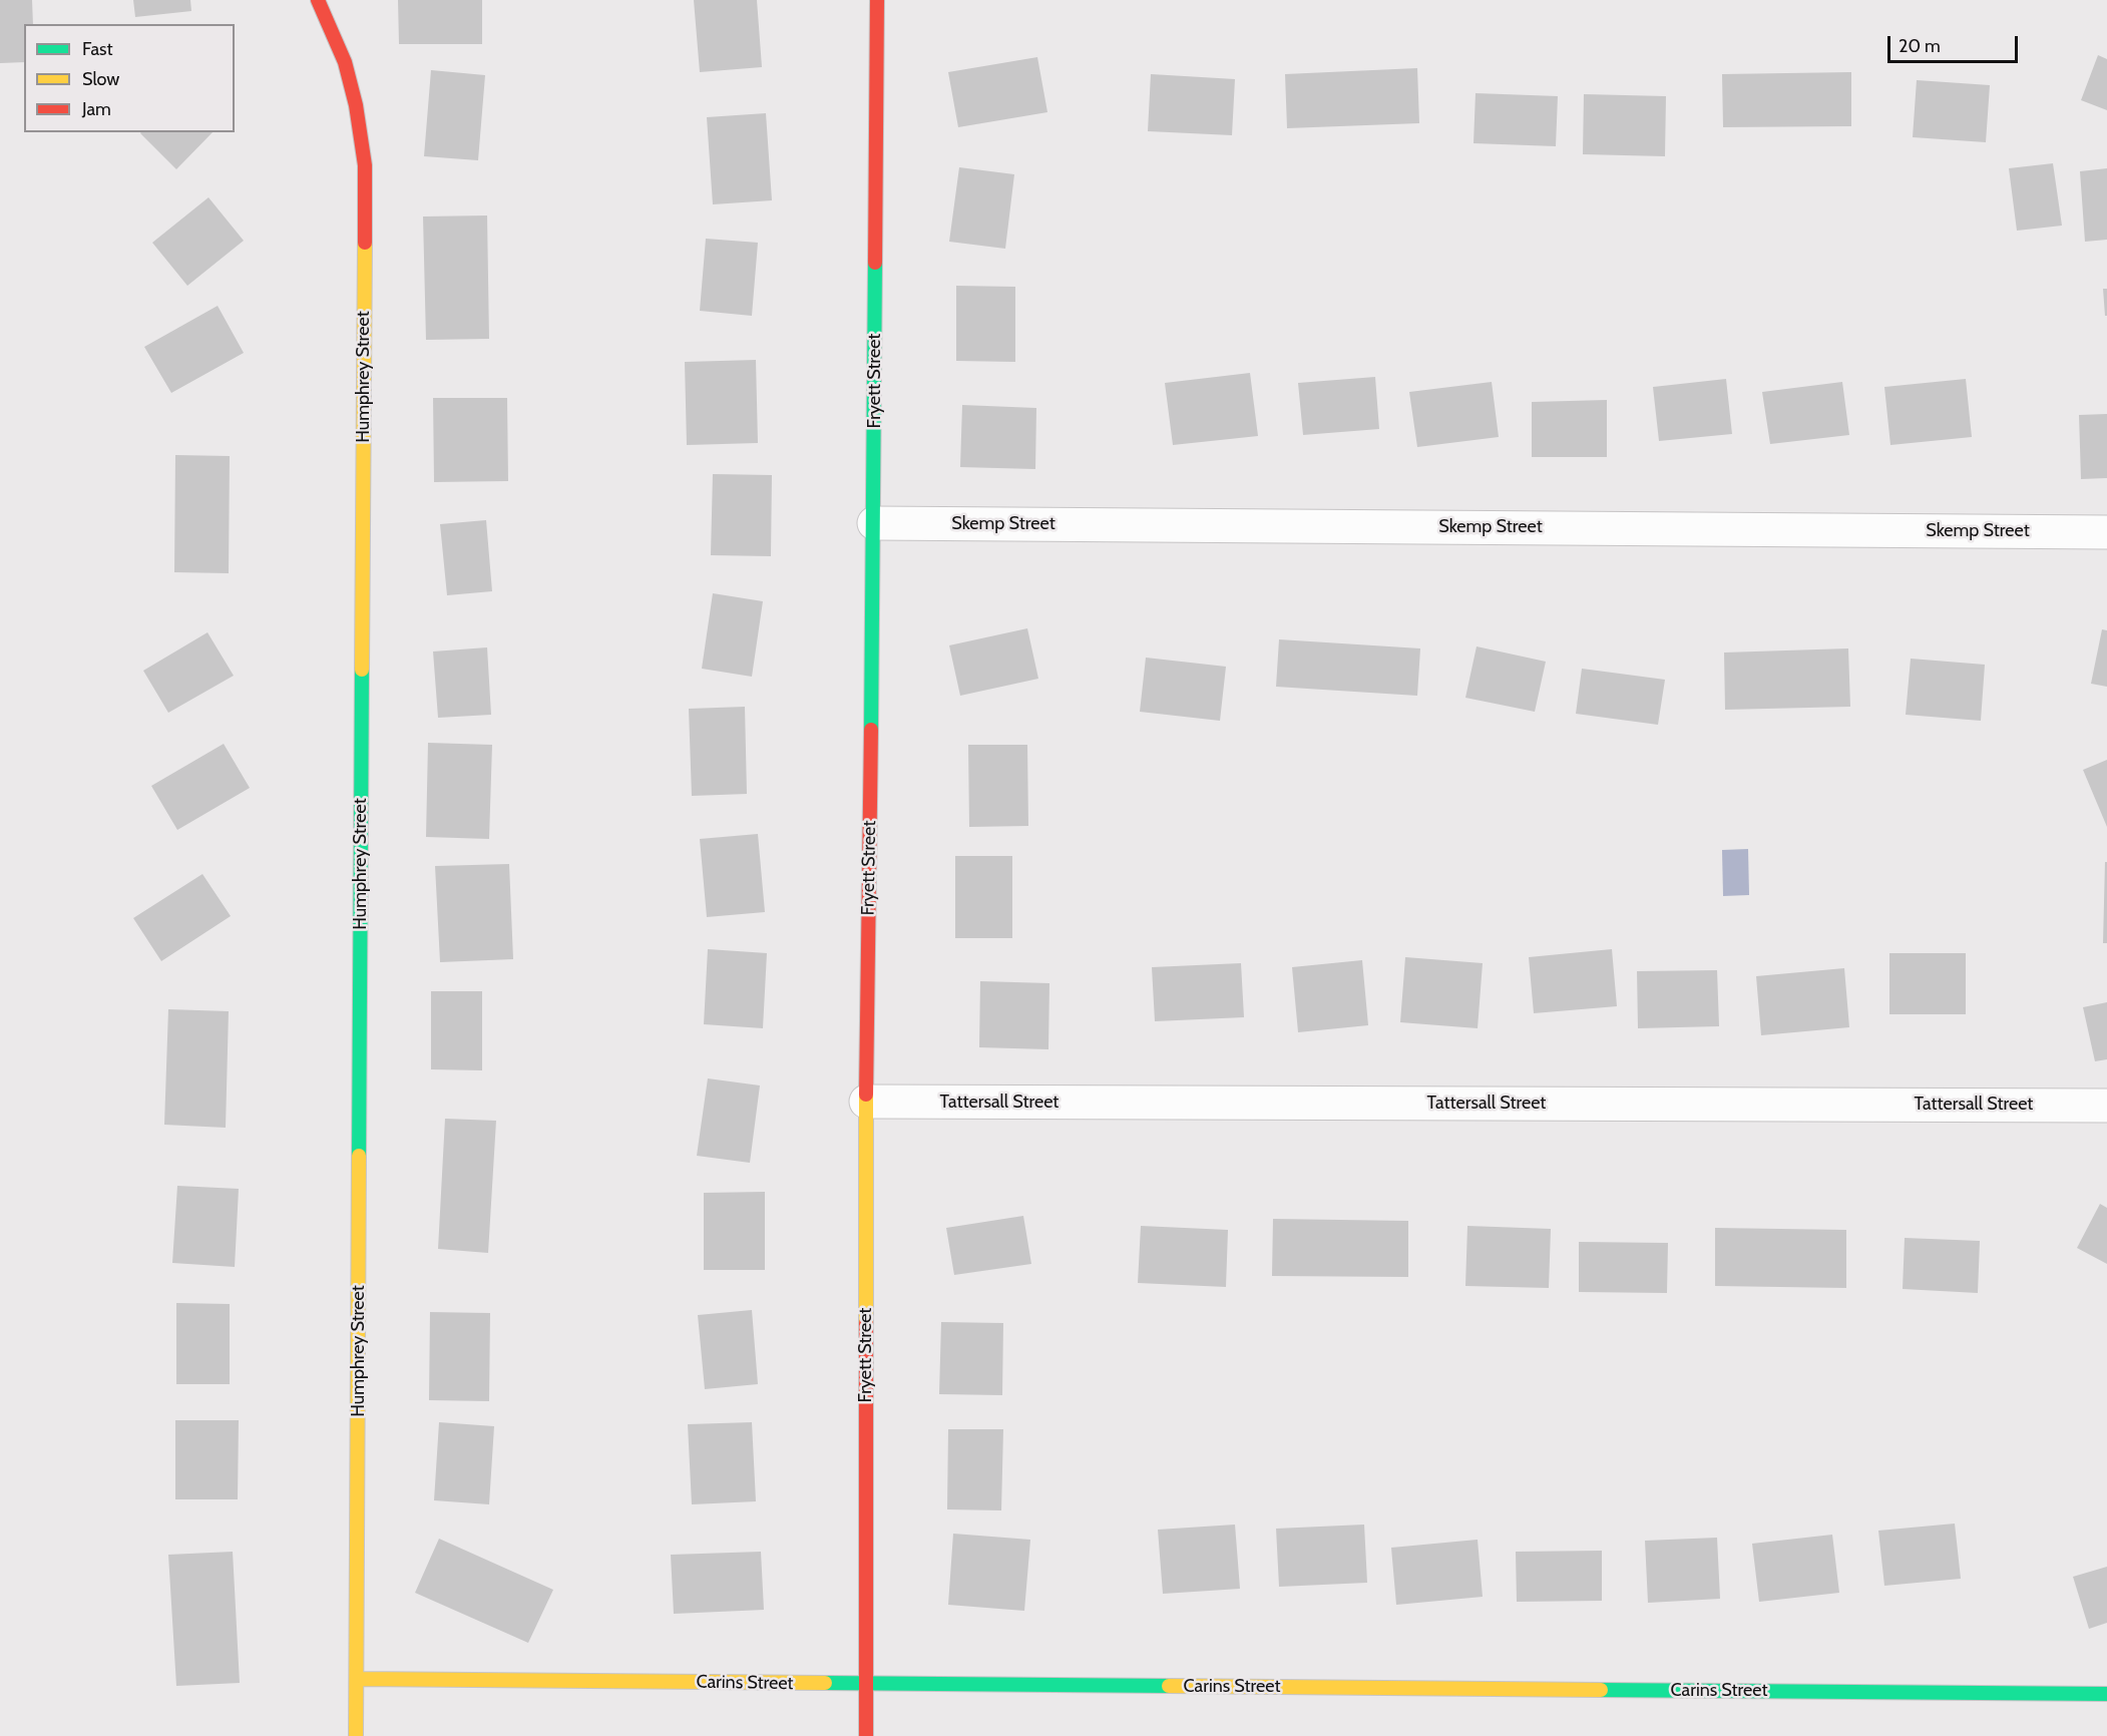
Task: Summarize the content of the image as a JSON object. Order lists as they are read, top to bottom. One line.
{"streets":{"street":["Humphrey Street","Fryett Street","Skemp Street","Tattersall Street","Carins Street"]},"crossings":[["Humphrey Street","Carins Street"],["Fryett Street","Skemp Street"],["Fryett Street","Tattersall Street"],["Fryett Street","Carins Street"]],"legend":["Fast","Slow","Jam"],"scale_bar":"20 m"}
